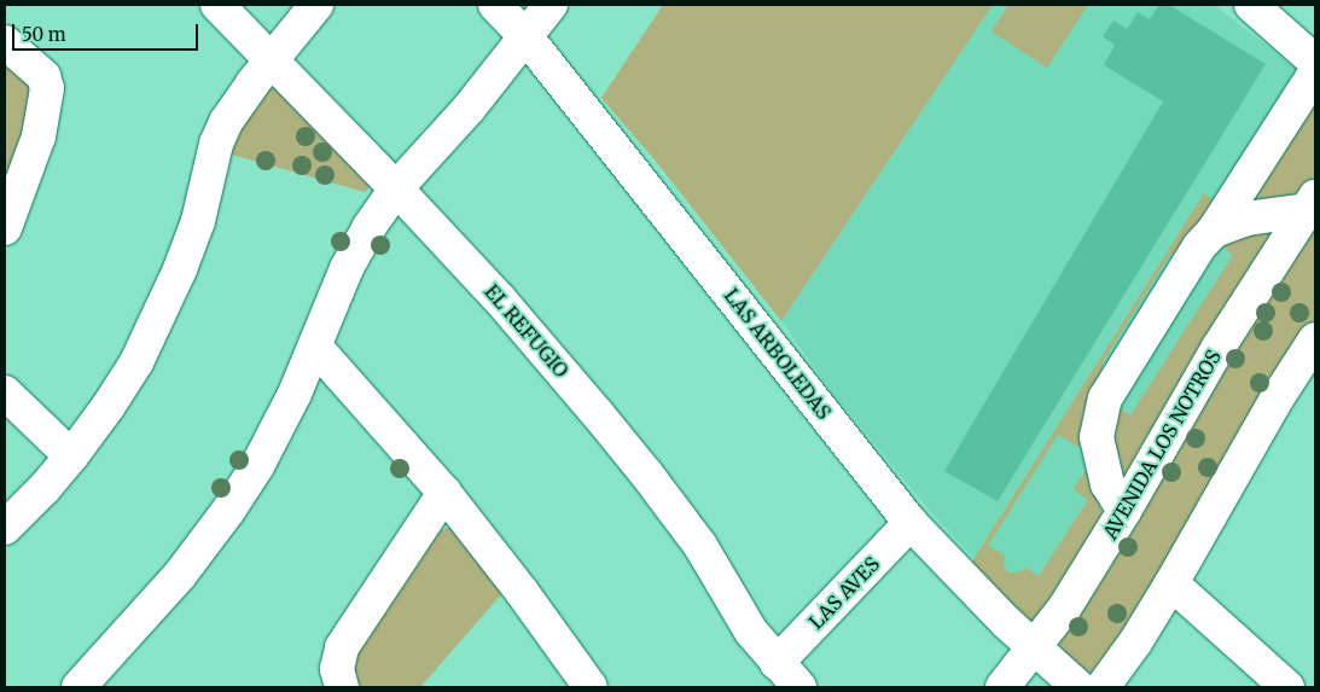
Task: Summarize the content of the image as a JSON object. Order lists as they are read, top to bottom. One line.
{"streets":{"street":["EL REFUGIO","LAS ARBOLEDAS","AVENIDA LOS NOTROS","LAS AVES"]},"crossings":[["EL REFUGIO","LAS AVES"],["LAS ARBOLEDAS","AVENIDA LOS NOTROS"],["LAS ARBOLEDAS","LAS AVES"]],"scale_bar":"50 m"}
